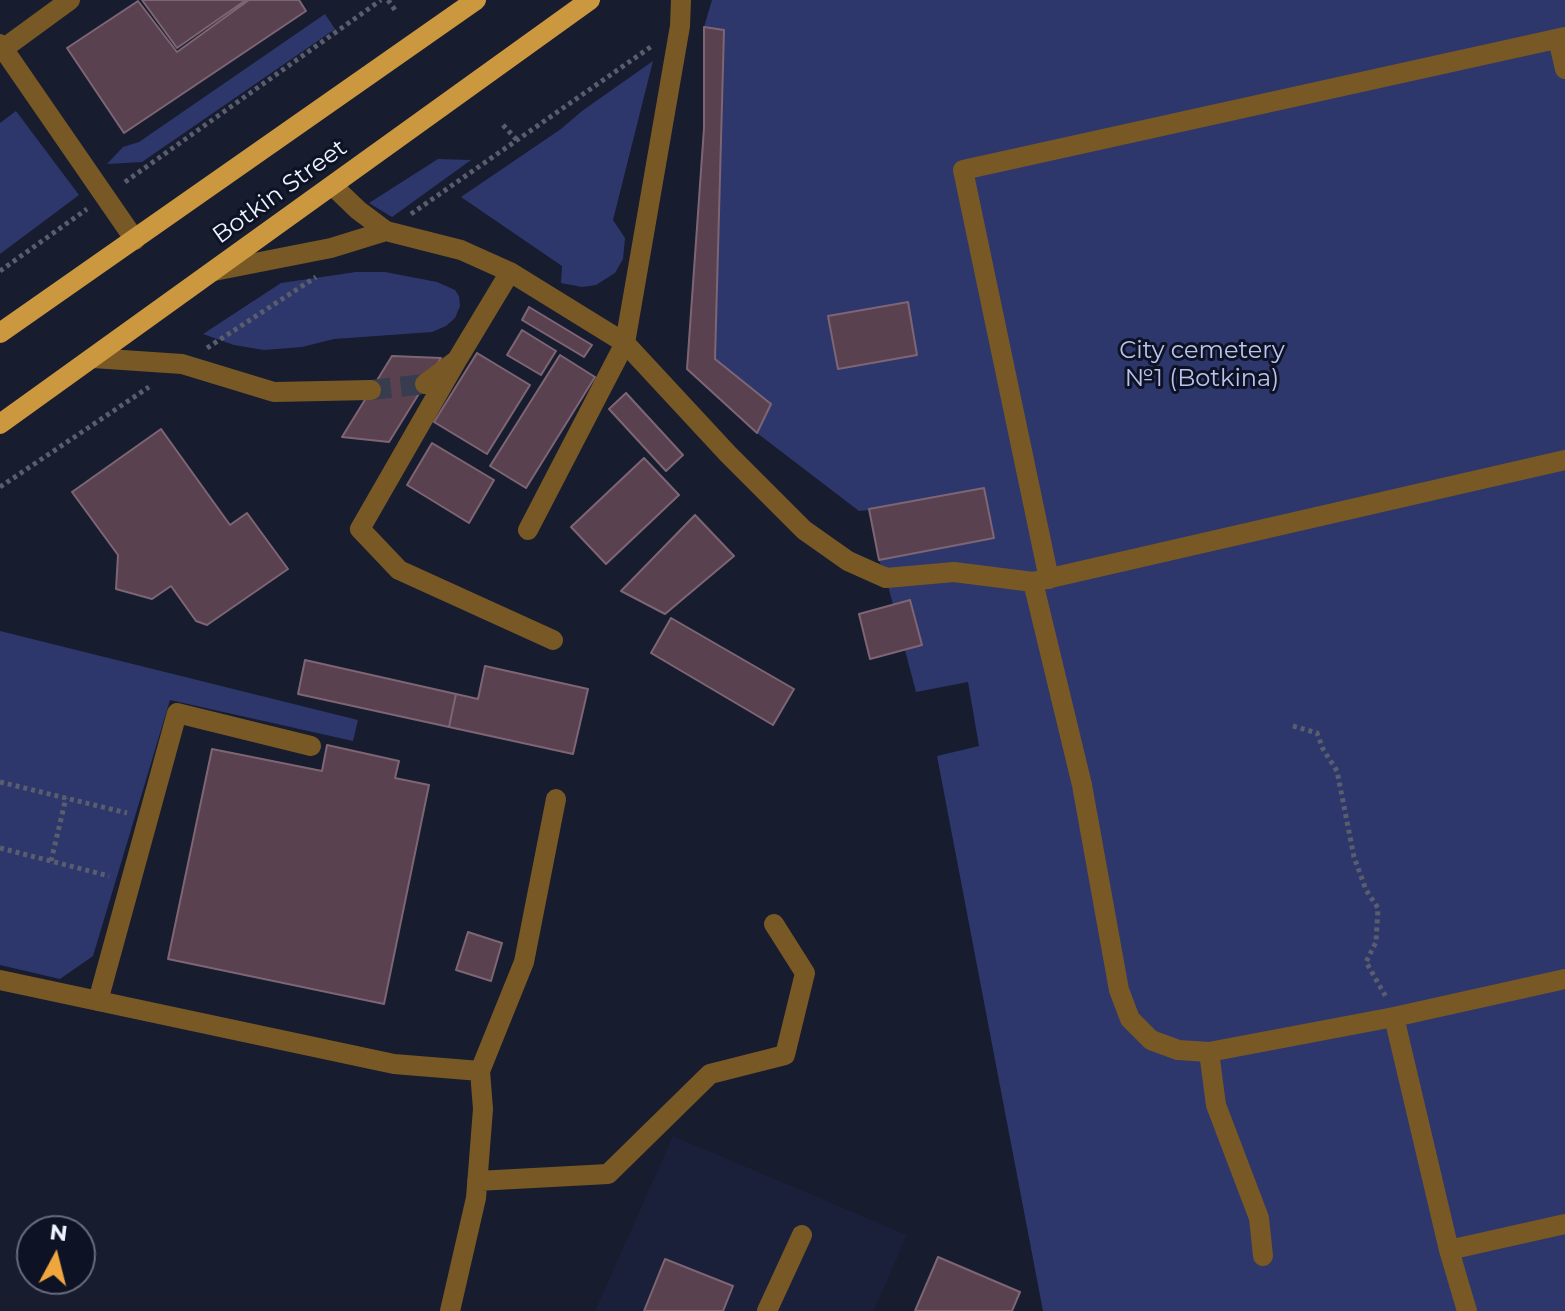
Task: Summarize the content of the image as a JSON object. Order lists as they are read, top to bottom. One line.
{"streets":{"main road":["Botkin Street"]},"parks":["City cemetery №1 (Botkina)"],"north":"top"}
